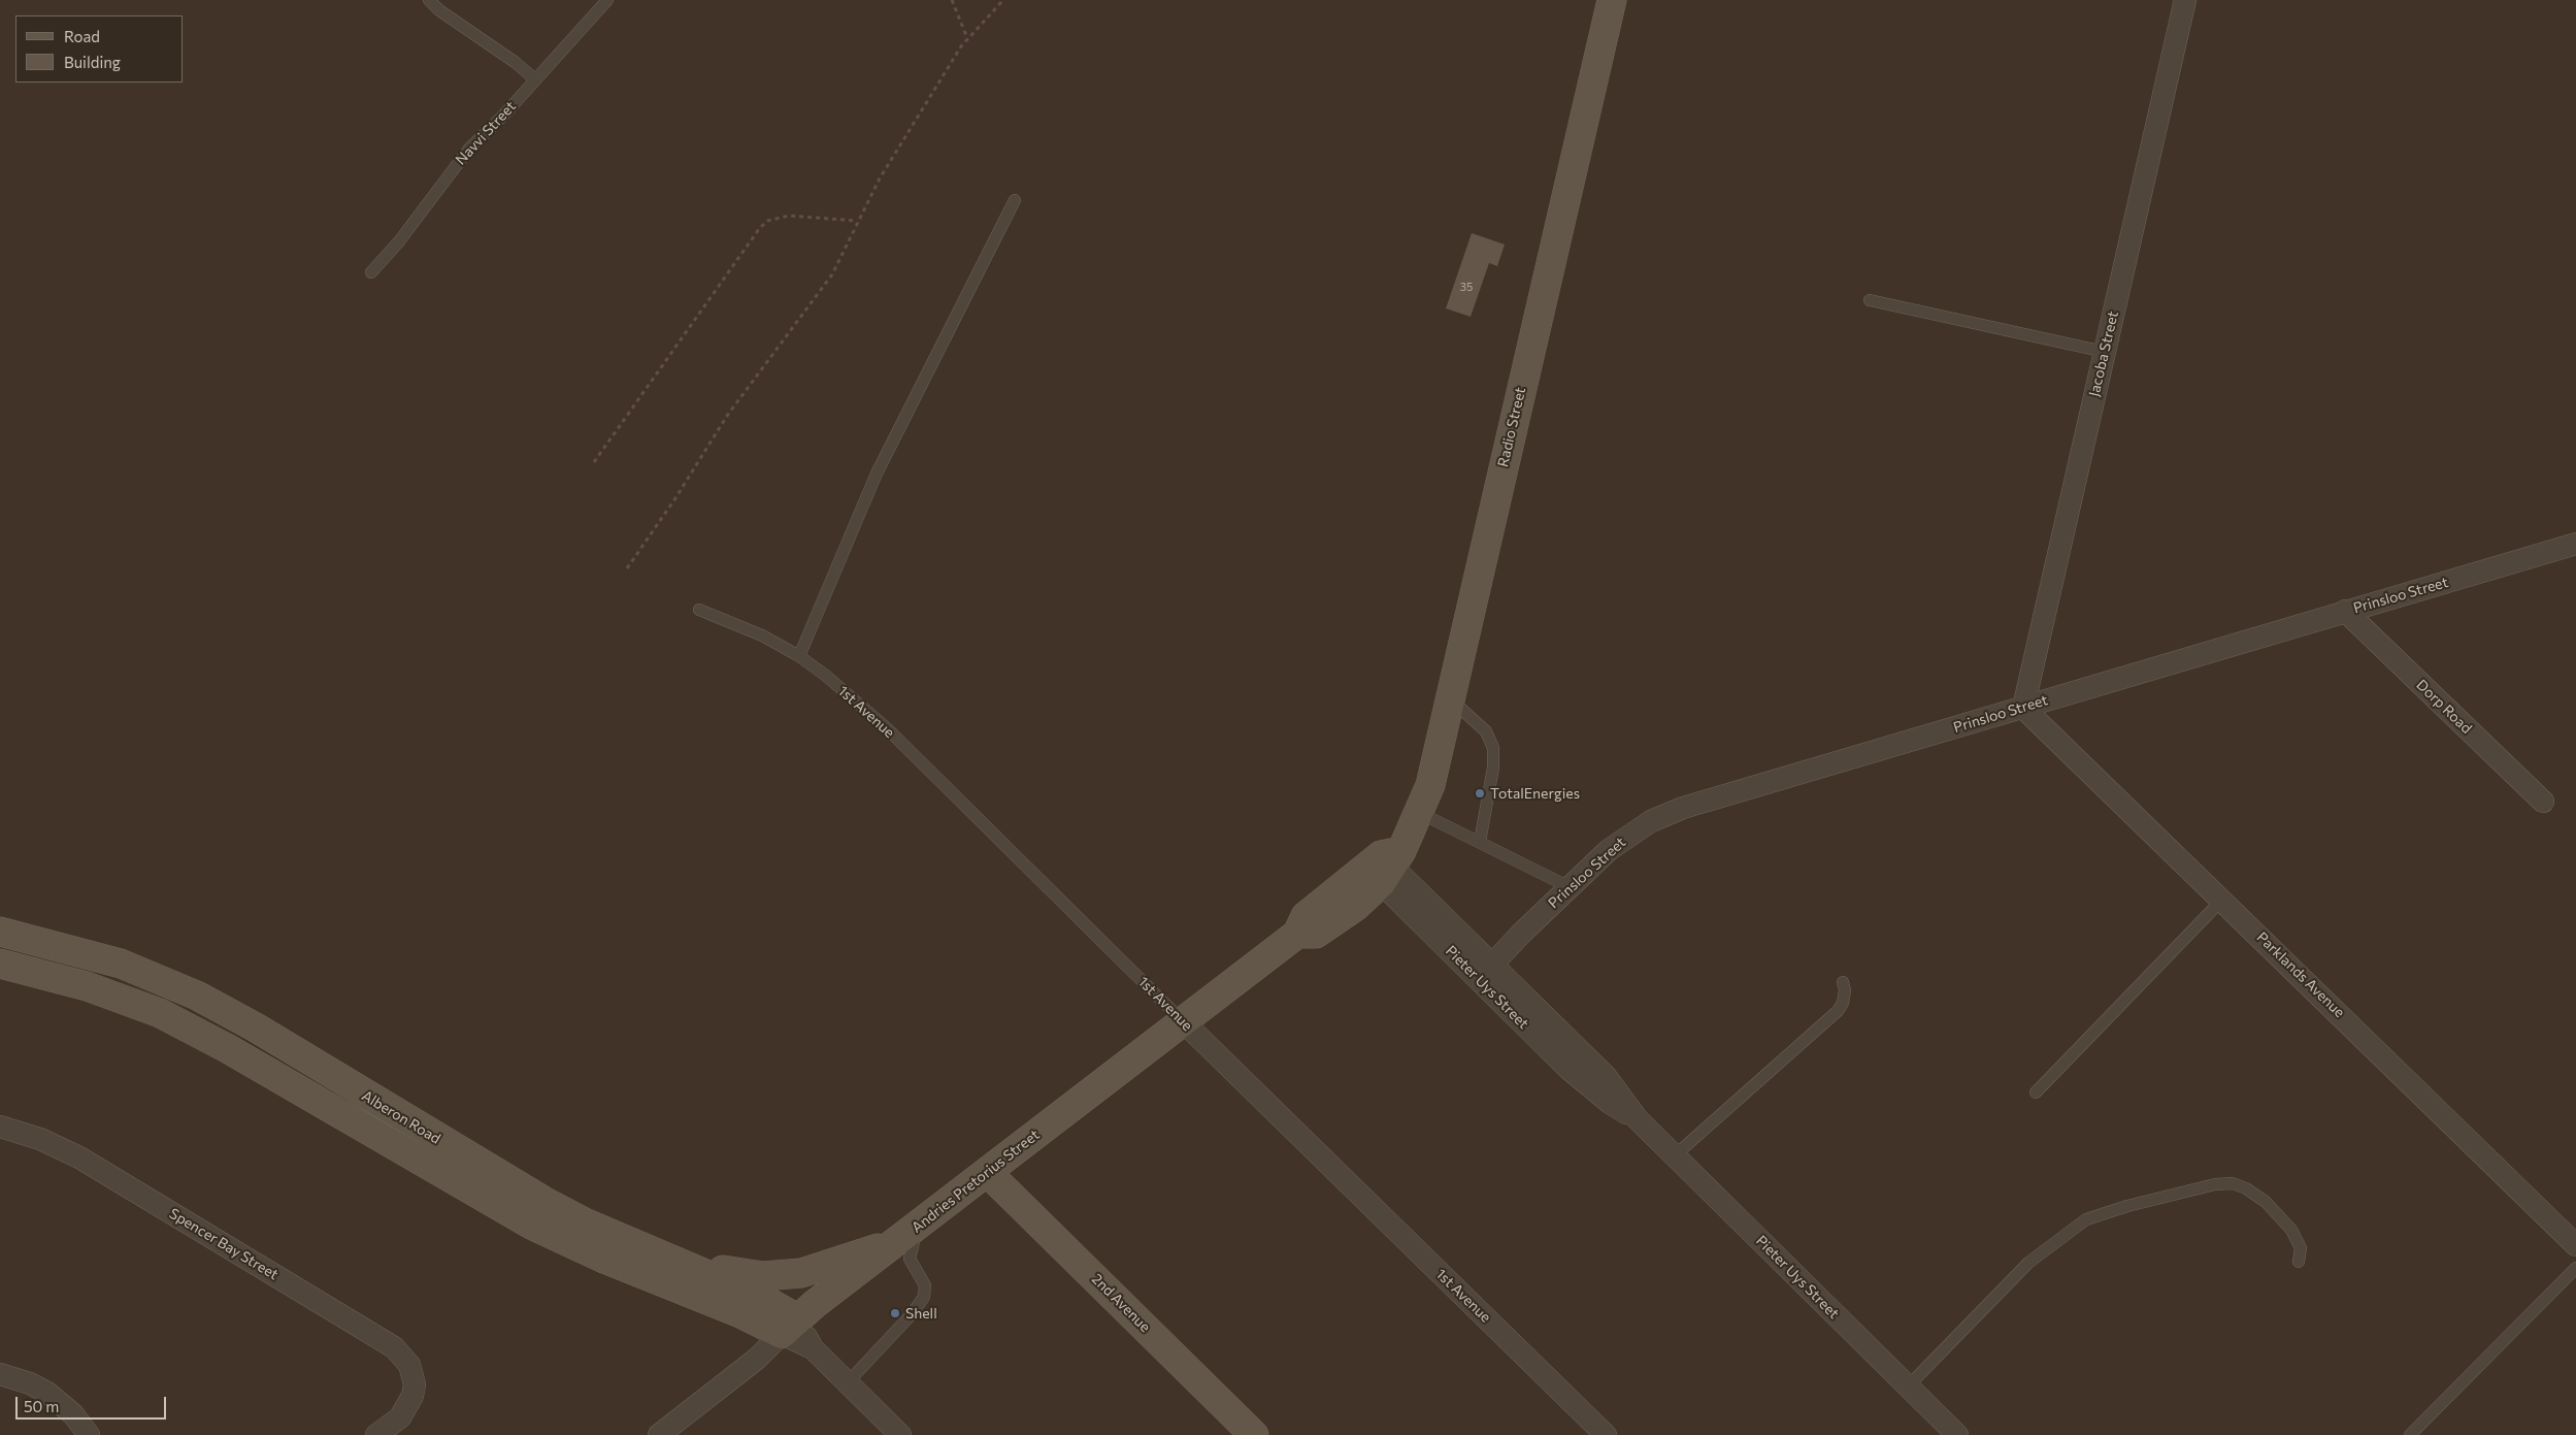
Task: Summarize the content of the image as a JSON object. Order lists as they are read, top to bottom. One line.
{"streets":{"main road":["Radio Street","Alberon Road","Andries Pretorius Street","2nd Avenue"],"street":["Jacoba Street","Prinsloo Street","Dorp Road","1st Avenue","Parklands Avenue","Pieter Uys Street","Spencer Bay Street"],"lane":["Navvi Street"]},"crossings":[["Jacoba Street","Prinsloo Street"],["Jacoba Street","Parklands Avenue"],["Radio Street","Pieter Uys Street"],["Radio Street","Andries Pretorius Street"],["Prinsloo Street","Dorp Road"],["Prinsloo Street","Parklands Avenue"],["Prinsloo Street","Pieter Uys Street"],["1st Avenue","Andries Pretorius Street"],["Pieter Uys Street","Andries Pretorius Street"],["Alberon Road","Andries Pretorius Street"],["Andries Pretorius Street","2nd Avenue"]],"places":["TotalEnergies","Shell"],"house_numbers":["35"],"legend":["Road","Building"],"scale_bar":"50 m"}
